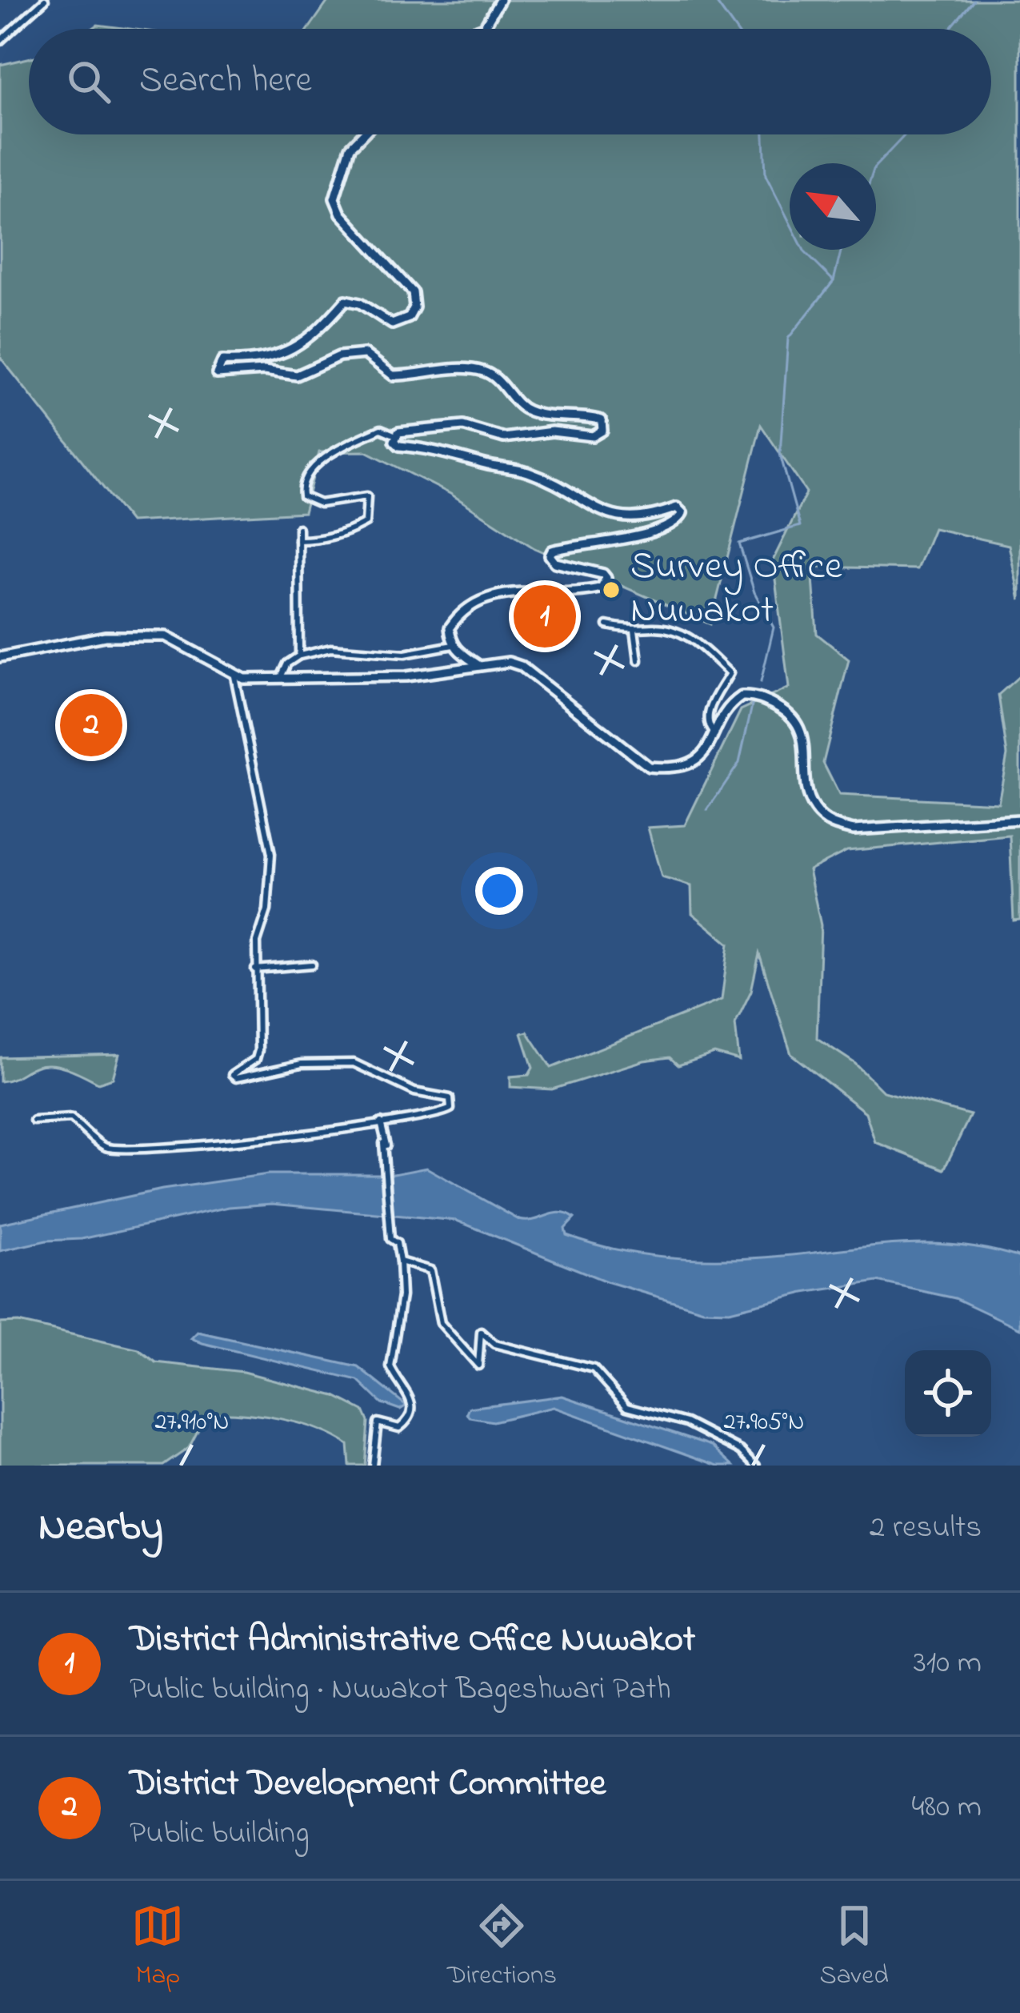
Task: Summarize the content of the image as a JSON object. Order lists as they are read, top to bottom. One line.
{"places":["Survey Office Nuwakot"],"north":"top left","page":{"search":"Search here","pins":["1","2"],"heading":["Nearby","2 results"],"list":[{"mark":"1","name":"District Administrative Office Nuwakot","note":"Public building · Nuwakot Bageshwari Path","value":"310 m"},{"mark":"2","name":"District Development Committee","note":"Public building","value":"480 m"}],"nav":["Map","Directions","Saved"]},"coordinates":["27.910°N","27.905°N"]}
